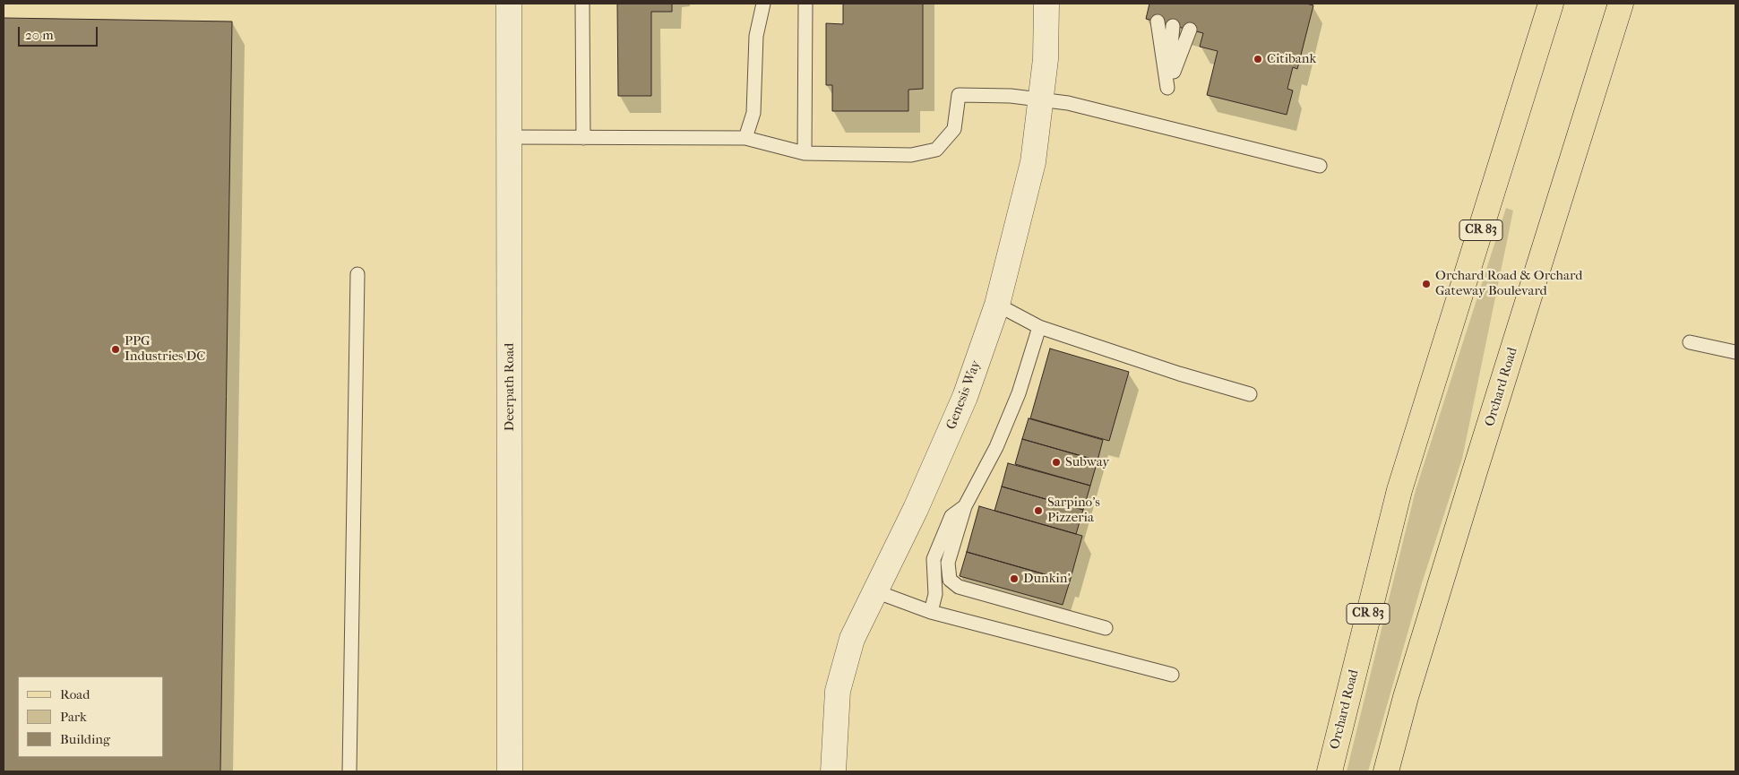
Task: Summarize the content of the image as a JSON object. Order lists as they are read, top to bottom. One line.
{"streets":{"main road":["CR 83","Orchard Road"],"street":["Deerpath Road","Genesis Way"]},"places":["Citibank","Orchard Road & Orchard Gateway Boulevard","PPG Industries DC","Subway","Sarpino's Pizzeria","Dunkin'"],"legend":["Road","Park","Building"],"scale_bar":"20 m"}
